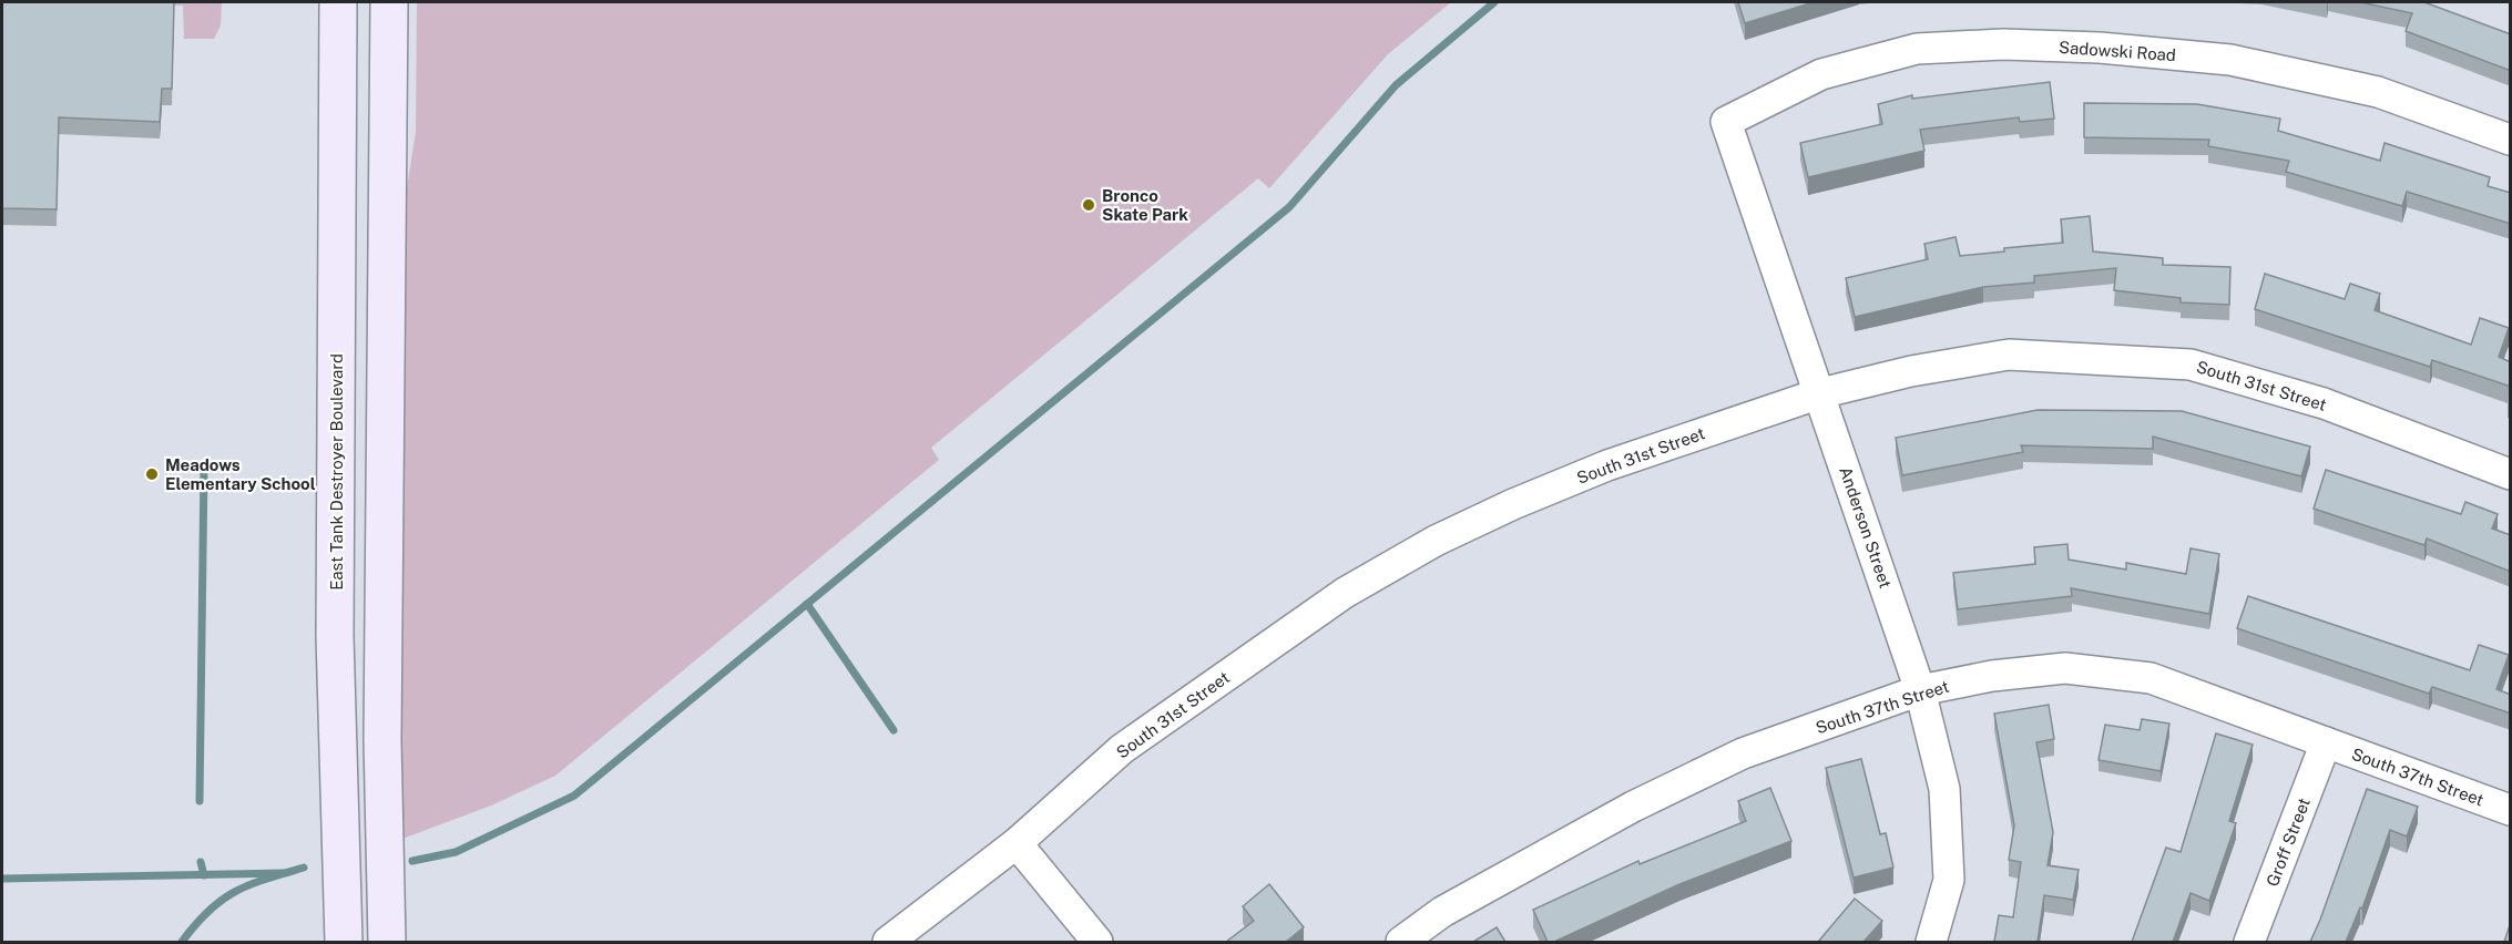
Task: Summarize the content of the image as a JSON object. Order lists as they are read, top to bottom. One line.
{"streets":{"street":["Sadowski Road","South 31st Street","East Tank Destroyer Boulevard","Anderson Street","South 37th Street","Groff Street"]},"crossings":[["Sadowski Road","Anderson Street"],["South 31st Street","Anderson Street"],["Anderson Street","South 37th Street"],["South 37th Street","Groff Street"]],"places":["Bronco Skate Park","Meadows Elementary School"]}
